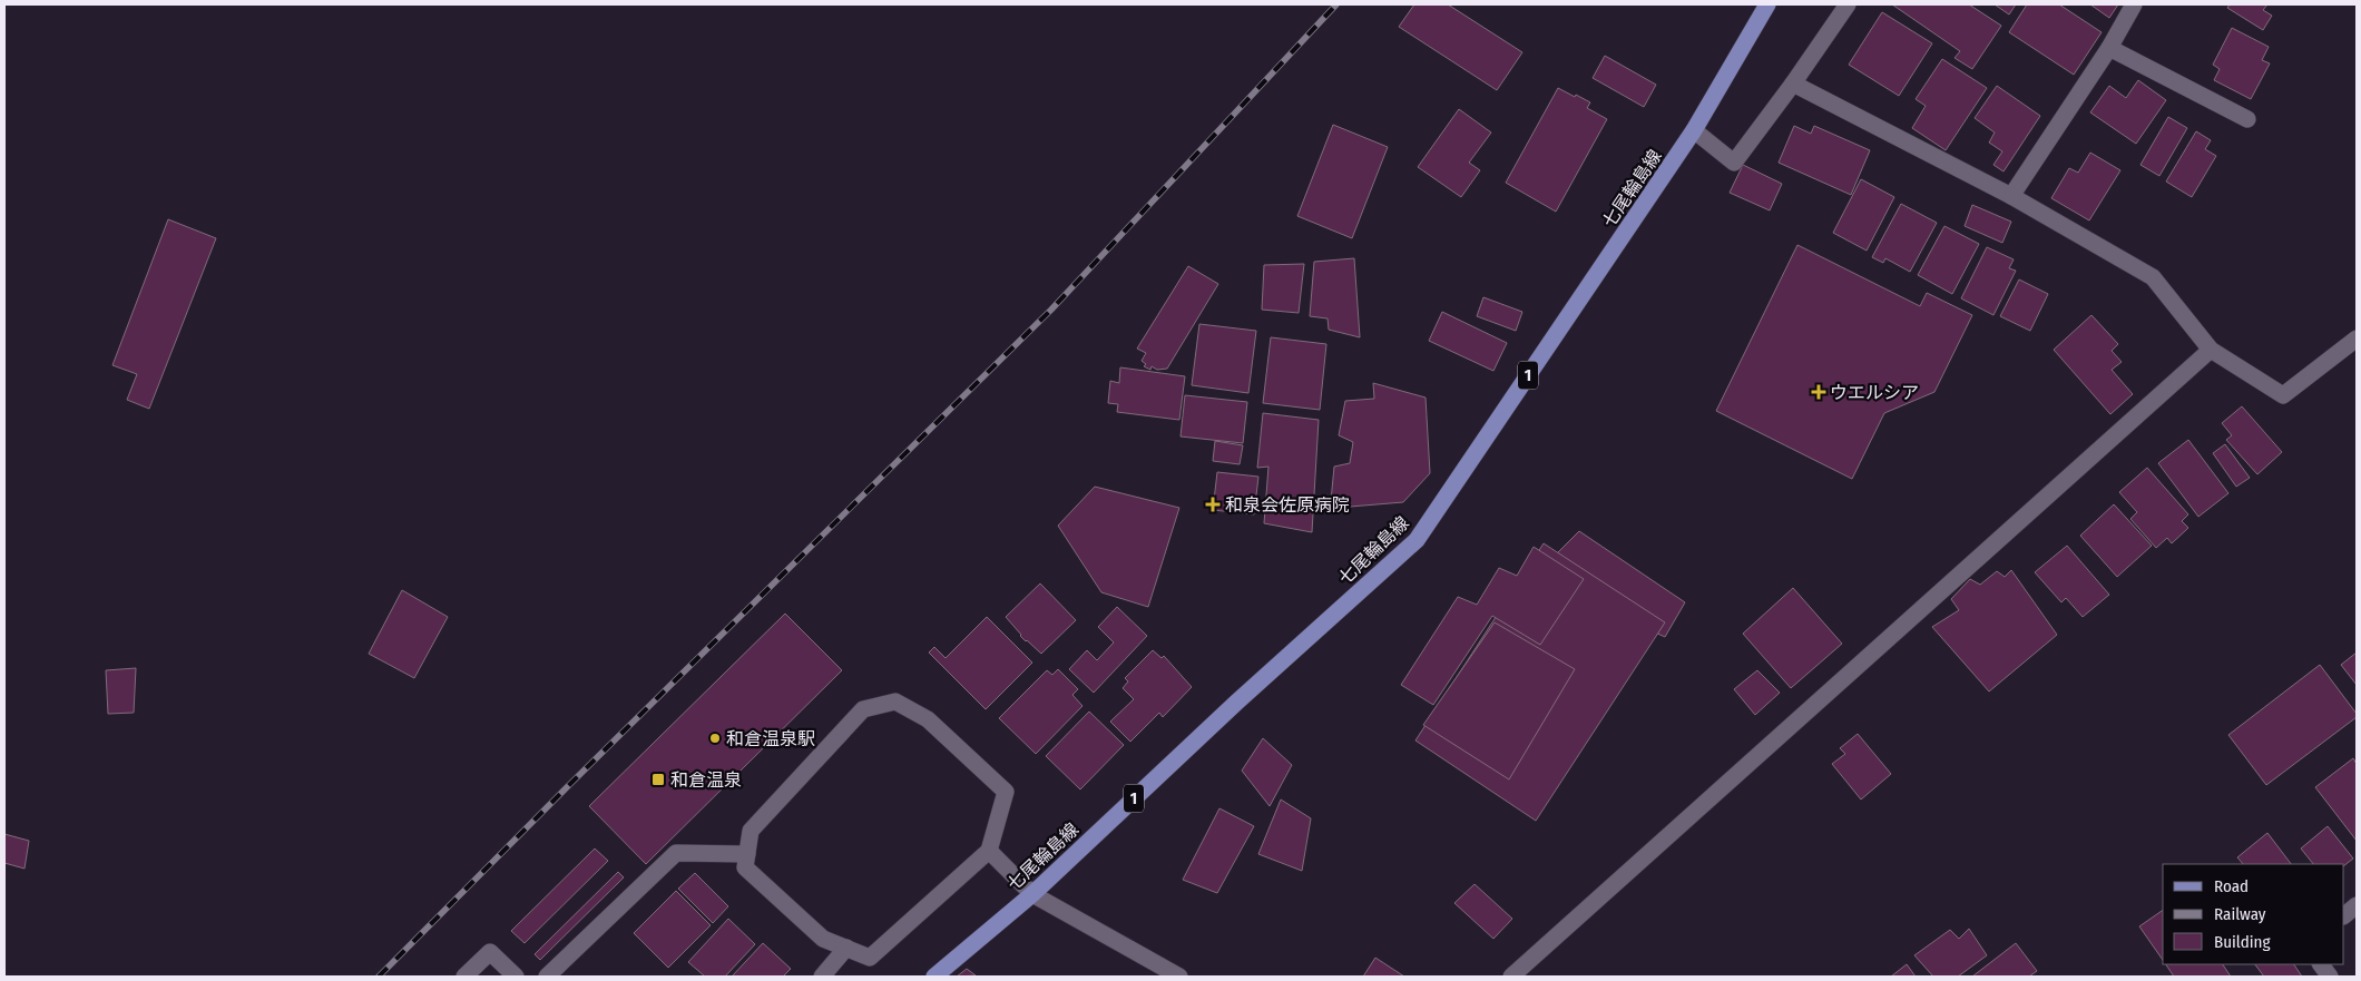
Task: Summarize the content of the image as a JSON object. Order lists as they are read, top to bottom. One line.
{"streets":{"main road":["七尾輪島線","1"]},"places":{"health":["ウエルシア","和泉会佐原病院"],"other":["和倉温泉駅"],"transit":["和倉温泉"]},"legend":["Road","Railway","Building"]}
